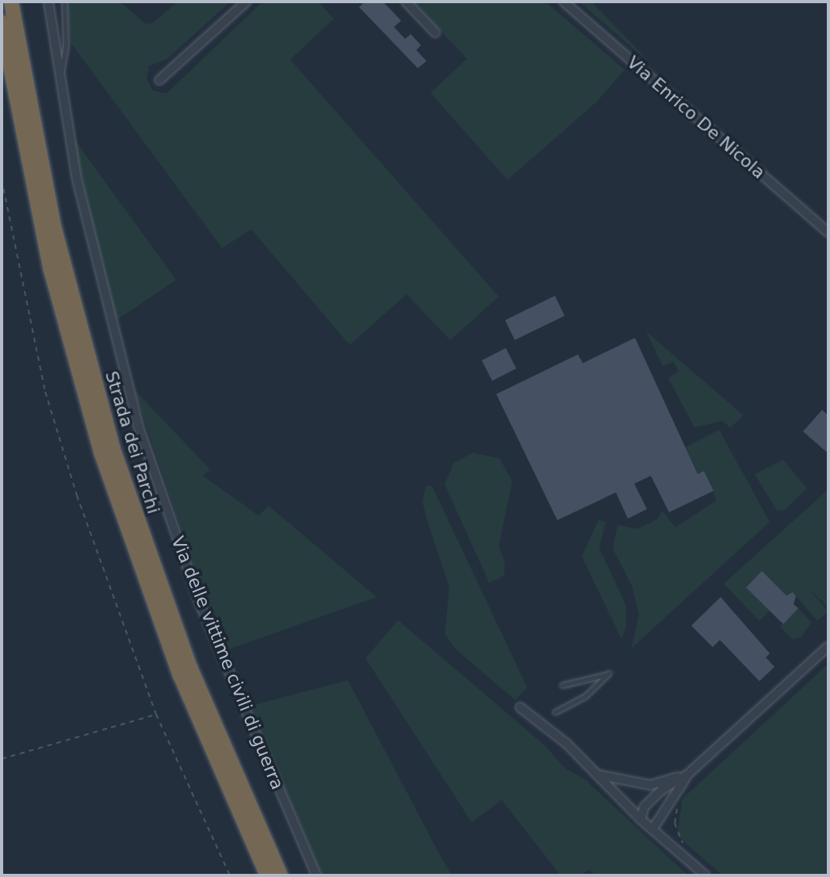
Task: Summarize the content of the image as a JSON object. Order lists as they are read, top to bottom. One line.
{"streets":{"highway":["Strada dei Parchi"],"street":["Via Enrico De Nicola","Via delle vittime civili di guerra"]}}
